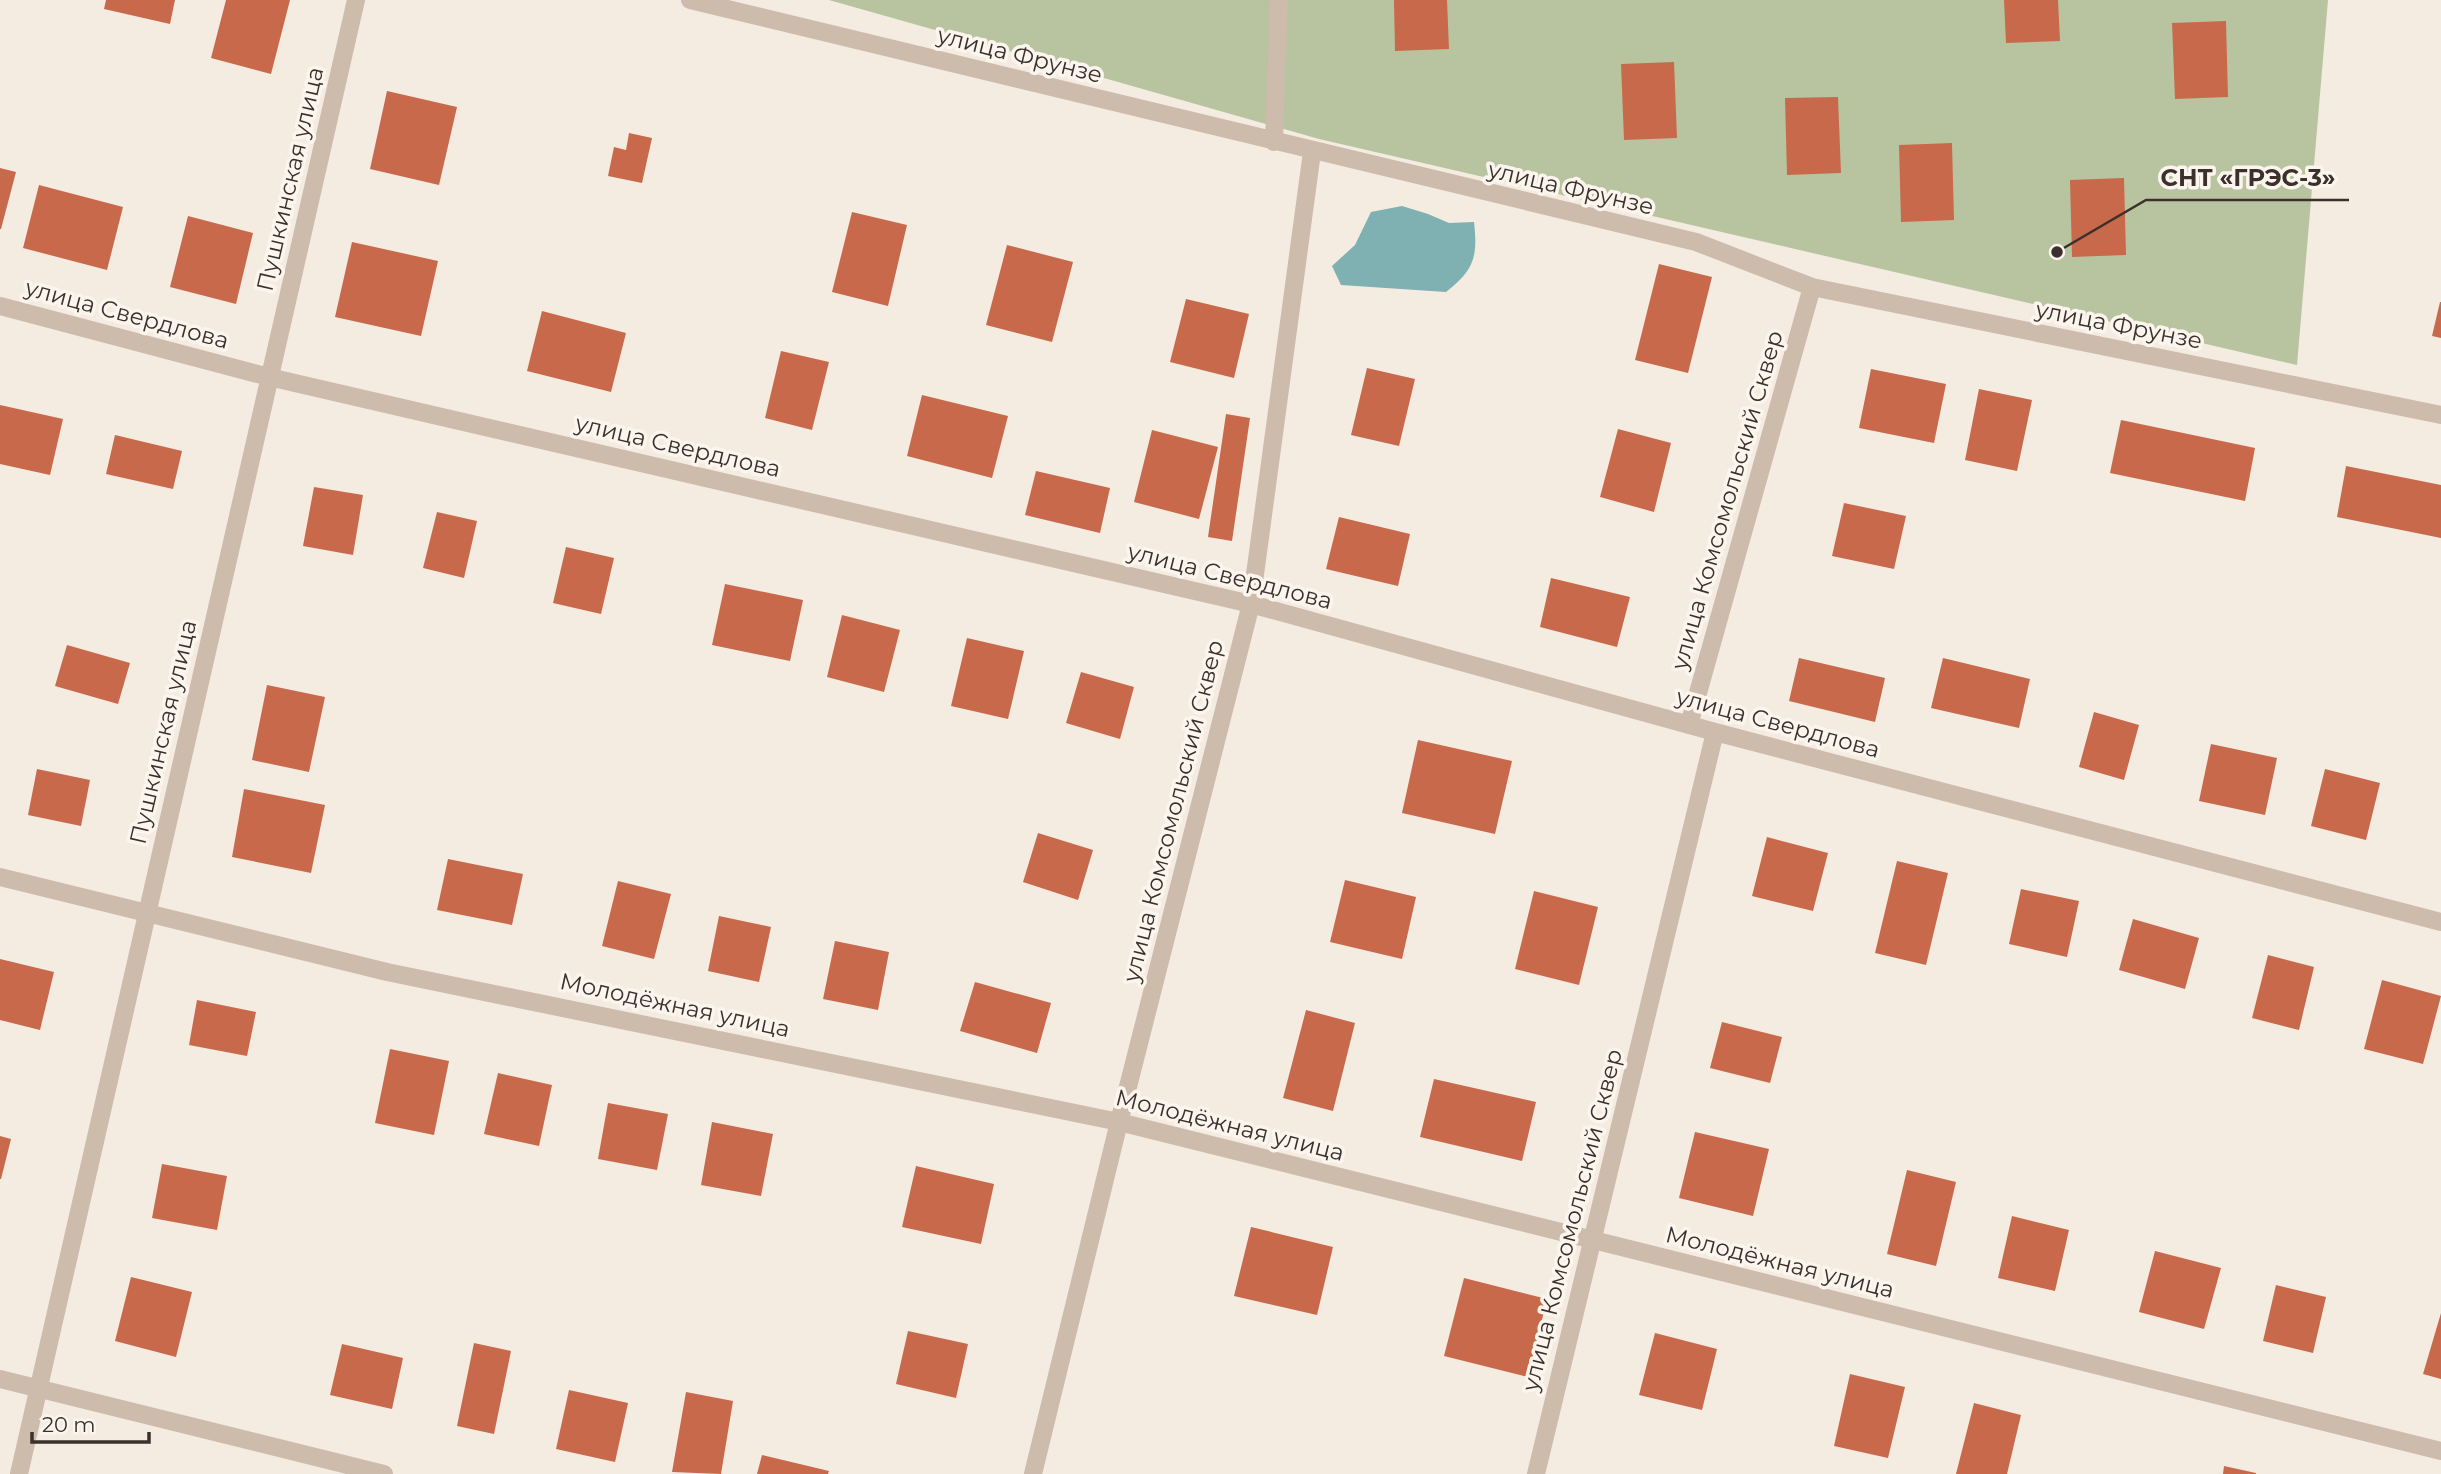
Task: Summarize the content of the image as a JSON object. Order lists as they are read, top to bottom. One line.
{"streets":{"street":["улица Фрунзе","Пушкинская улица","улица Свердлова","улица Комсомольский Сквер","Молодёжная улица"]},"crossings":[["улица Фрунзе","улица Комсомольский Сквер"],["Пушкинская улица","улица Свердлова"],["Пушкинская улица","Молодёжная улица"],["улица Свердлова","улица Комсомольский Сквер"],["улица Комсомольский Сквер","Молодёжная улица"]],"places":["СНТ «ГРЭС-3»"],"scale_bar":"20 m"}
